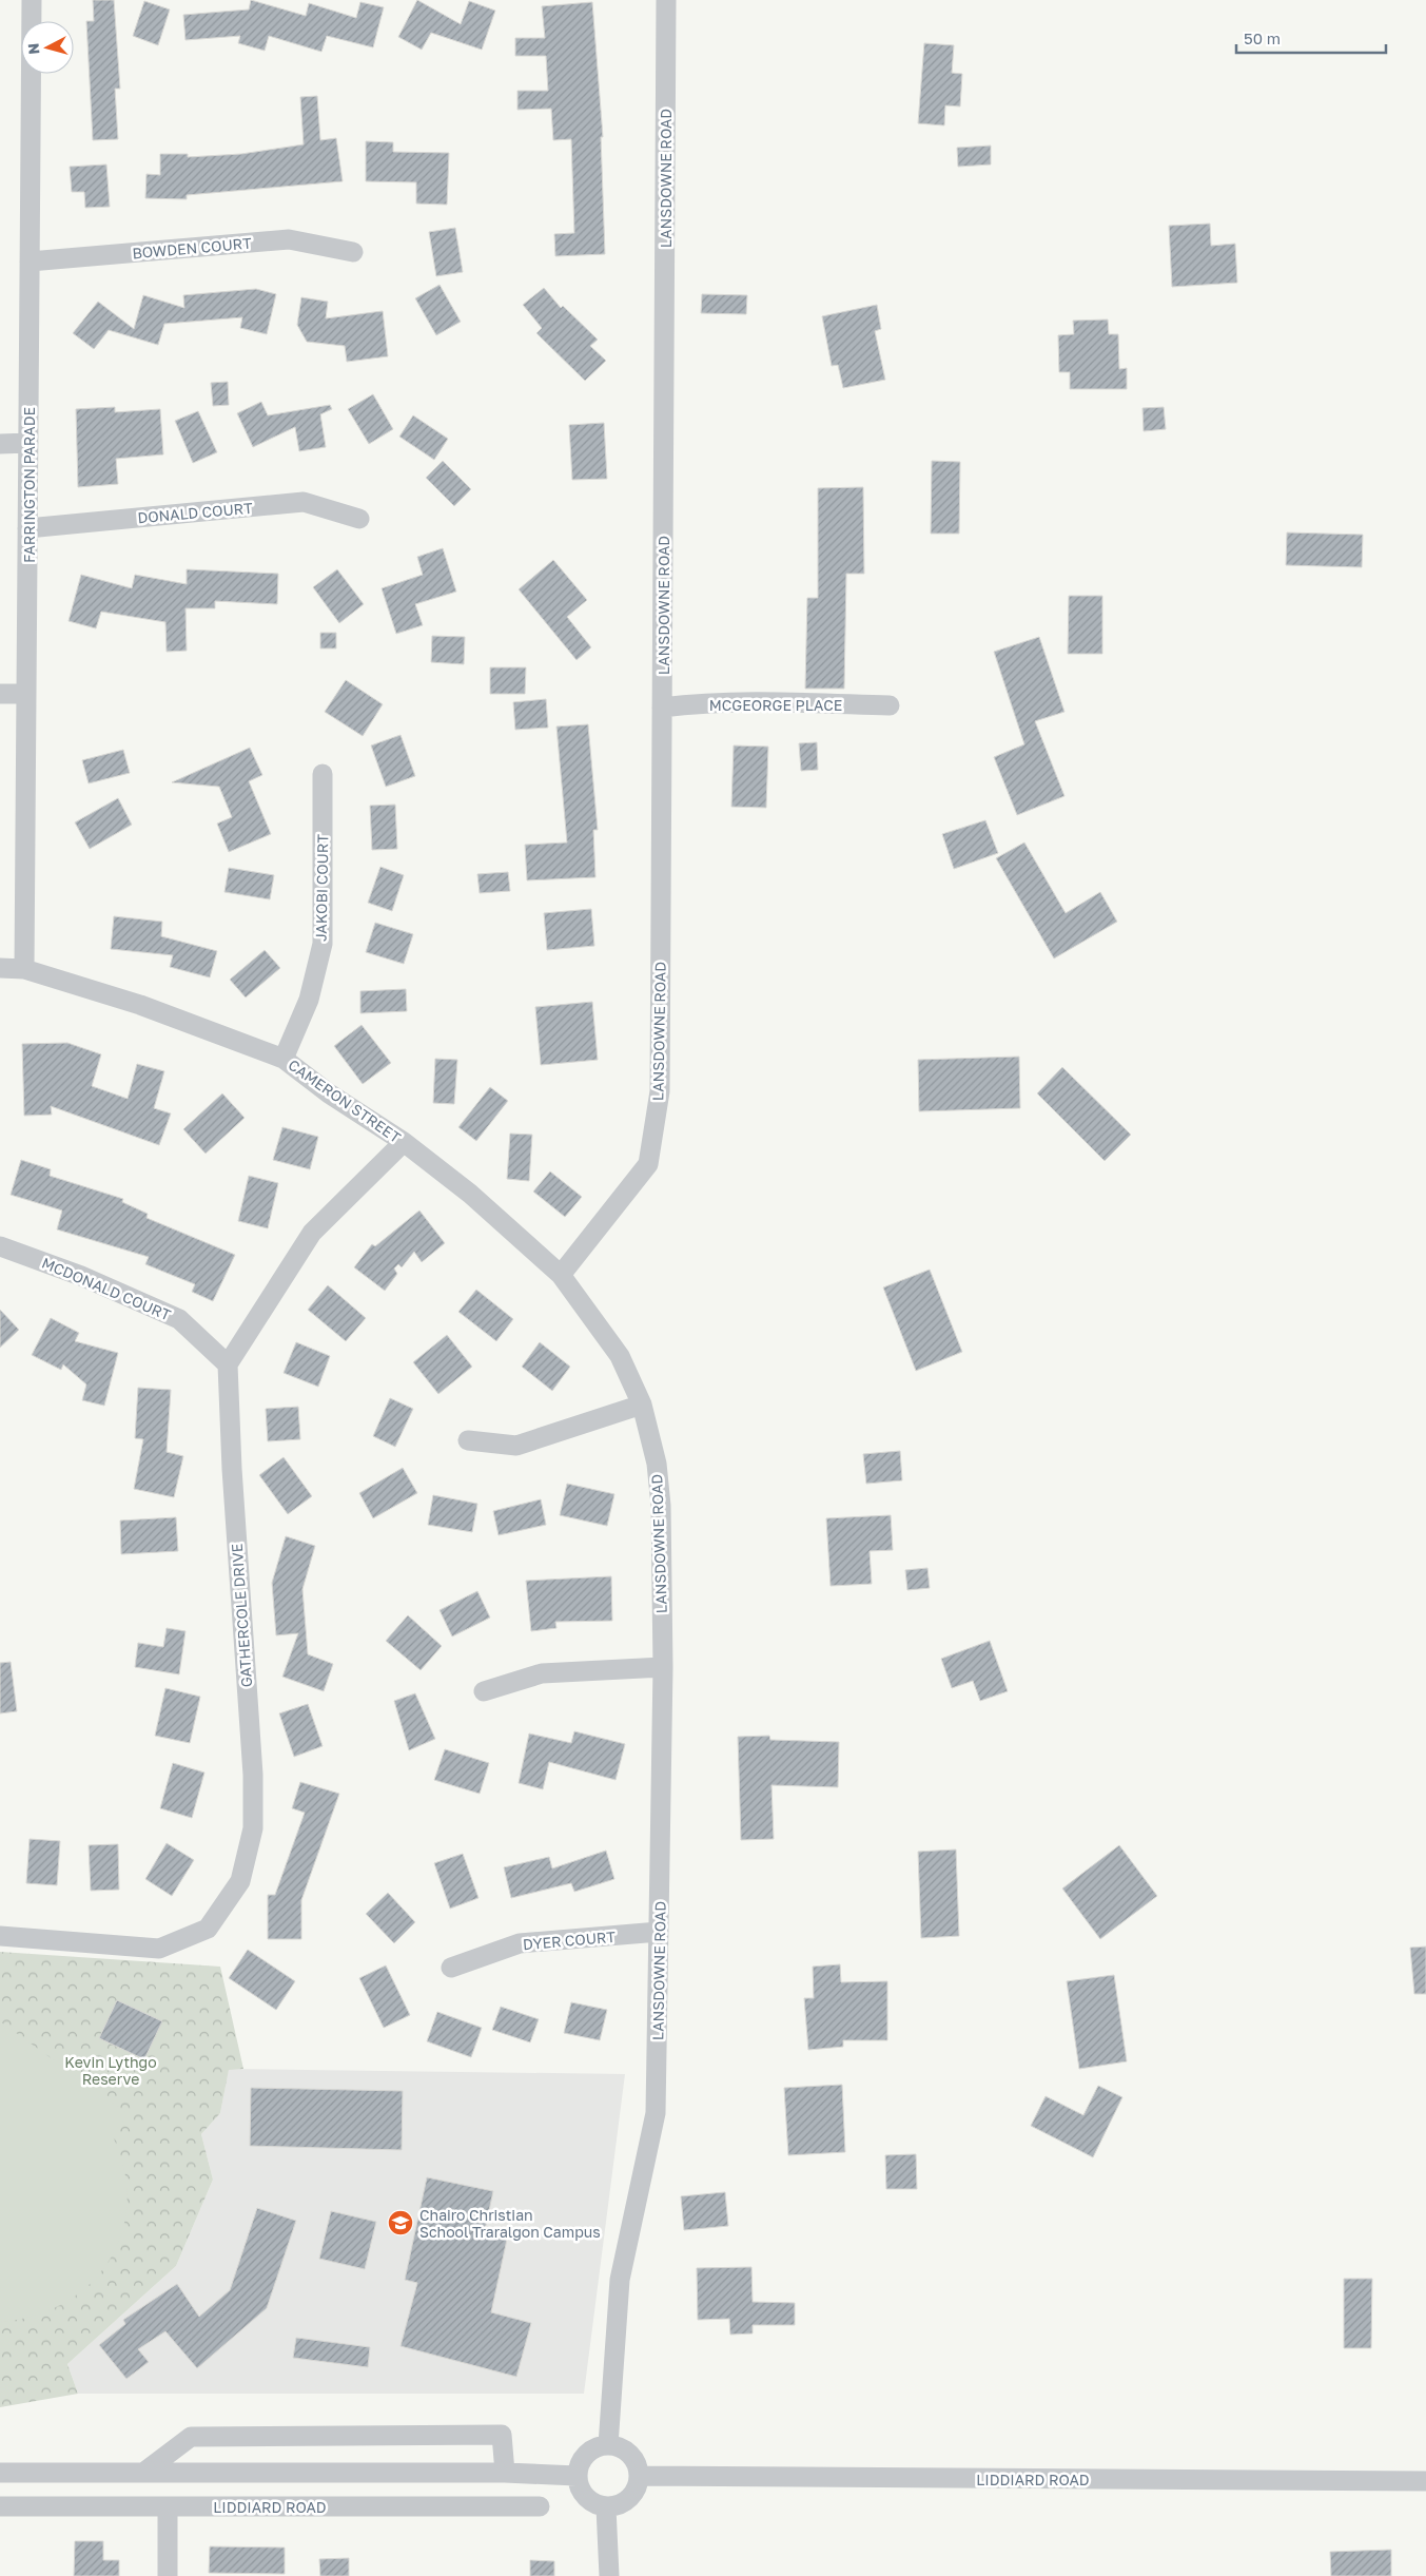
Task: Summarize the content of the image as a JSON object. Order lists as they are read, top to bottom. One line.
{"streets":{"street":["LANSDOWNE ROAD","BOWDEN COURT","FARRINGTON PARADE","DONALD COURT","MCGEORGE PLACE","JAKOBI COURT","CAMERON STREET","MCDONALD COURT","GATHERCOLE DRIVE","DYER COURT","LIDDIARD ROAD"]},"crossings":[["LANSDOWNE ROAD","MCGEORGE PLACE"],["LANSDOWNE ROAD","CAMERON STREET"],["LANSDOWNE ROAD","DYER COURT"],["LANSDOWNE ROAD","LIDDIARD ROAD"],["BOWDEN COURT","FARRINGTON PARADE"],["FARRINGTON PARADE","DONALD COURT"],["FARRINGTON PARADE","CAMERON STREET"],["JAKOBI COURT","CAMERON STREET"],["MCDONALD COURT","GATHERCOLE DRIVE"]],"parks":["Kevin Lythgo Reserve"],"places":{"school or university":["Chairo Christian School Traralgon Campus"]},"scale_bar":"50 m","north":"left"}
